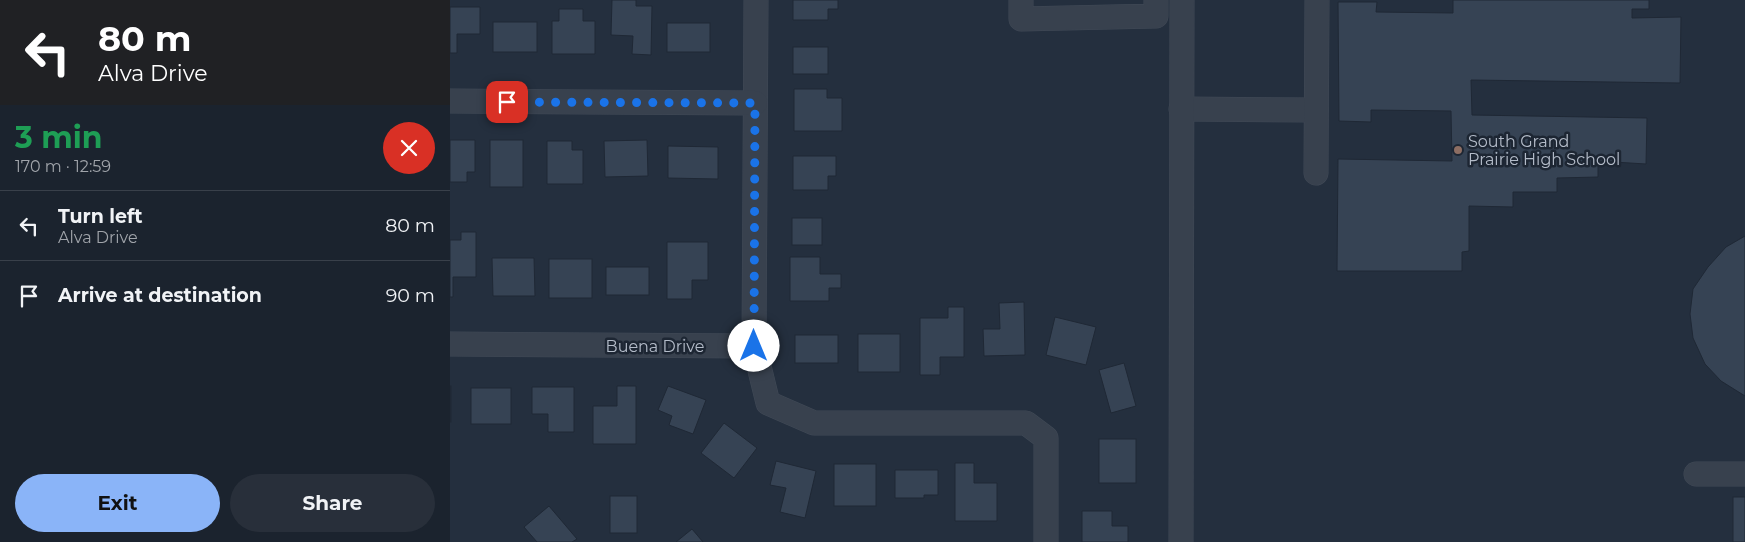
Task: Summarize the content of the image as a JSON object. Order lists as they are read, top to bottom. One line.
{"streets":{"street":["Buena Drive"]},"places":["South Grand Prairie High School"],"page":{"turn":["80 m","Alva Drive"],"heading":["3 min","170 m · 12:59"],"list":[{"name":"Turn left","note":"Alva Drive","value":"80 m"},{"name":"Arrive at destination","value":"90 m"}],"buttons":["Exit","Share"]}}
